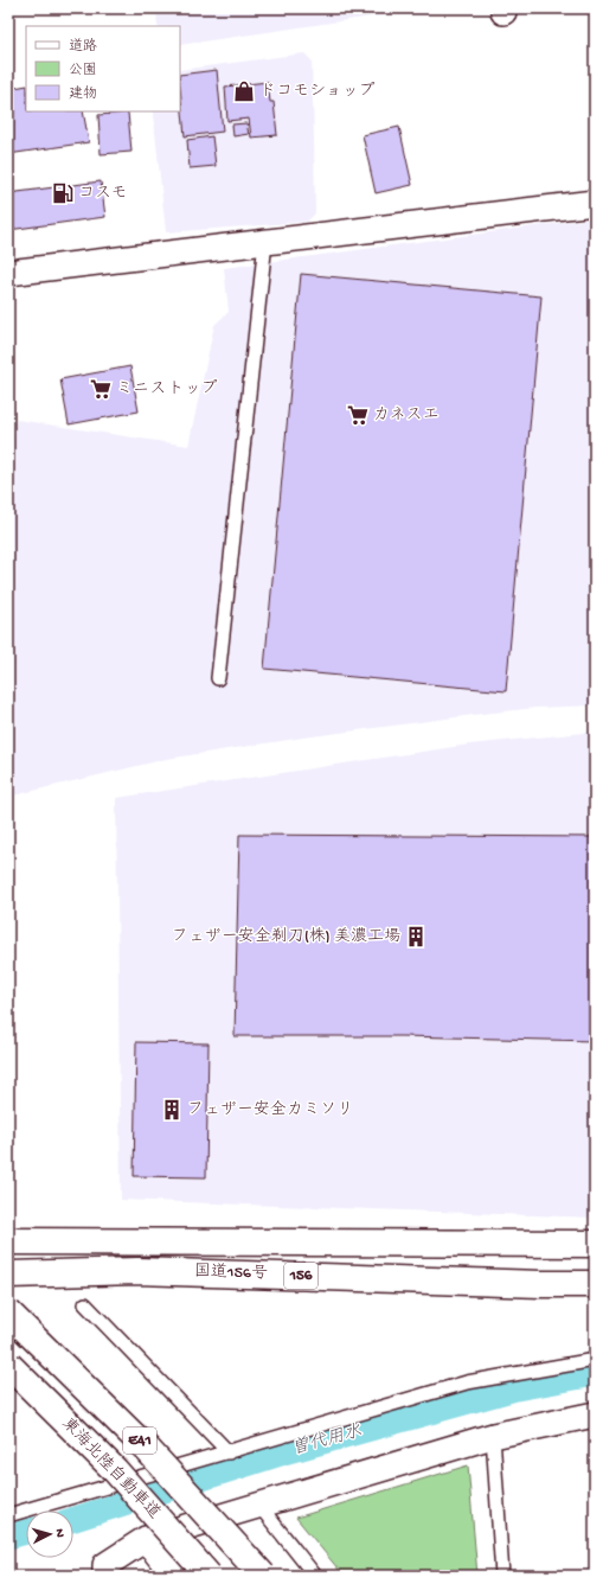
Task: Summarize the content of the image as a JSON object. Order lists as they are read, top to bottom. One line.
{"streets":{"highway":["国道156号","156","E41","東海北陸自動車道"]},"water":["曽代用水"],"places":{"shop":["ドコモショップ"],"fuel station":["コスモ"],"supermarket":["ミニストップ","カネスエ"],"building":["フェザー安全剃刀(株) 美濃工場","フェザー安全カミソリ"]},"legend":["道路","公園","建物"],"north":"right"}
